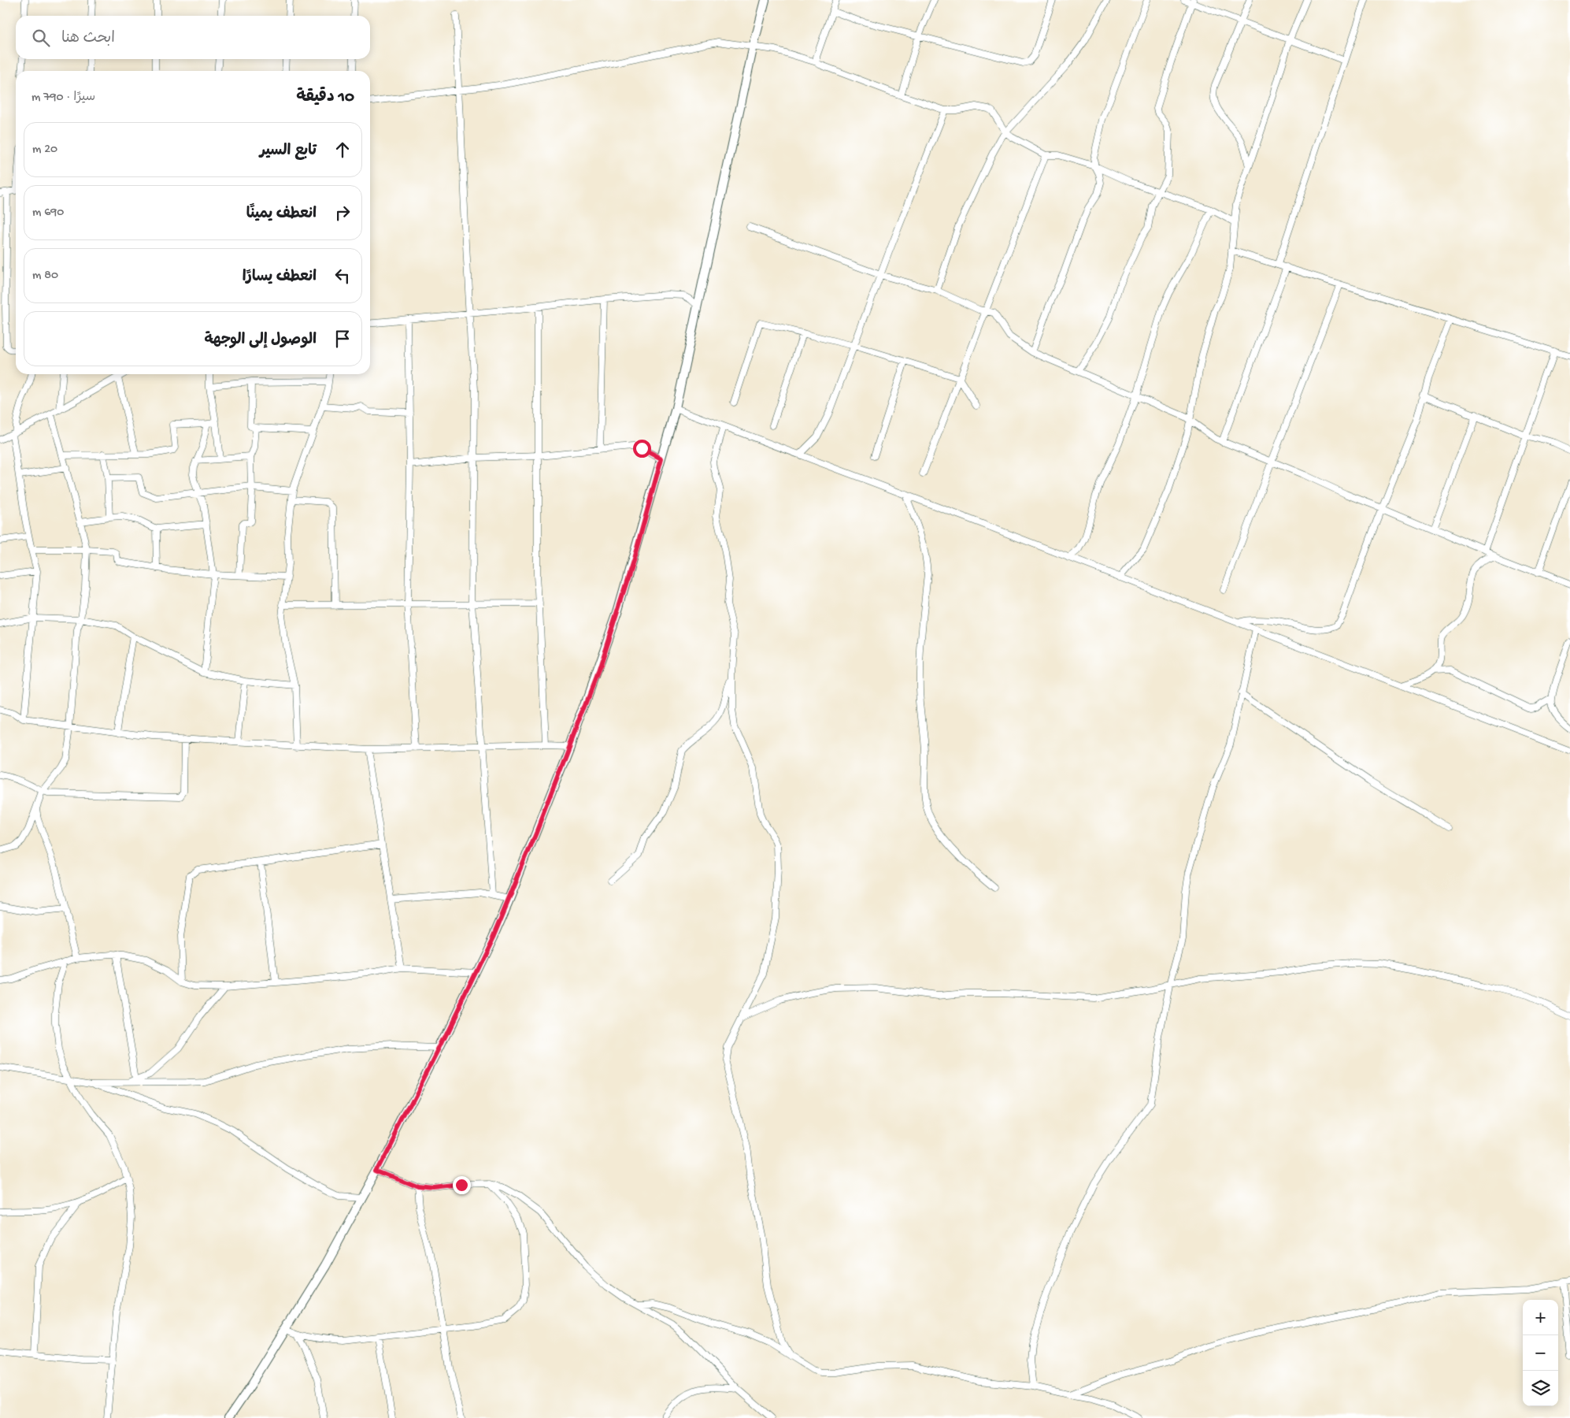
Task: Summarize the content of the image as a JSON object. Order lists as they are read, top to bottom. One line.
{"page":{"search":"ابحث هنا","heading":["10 دقيقة","سيرًا · 790 m"],"list":[["تابع السير","20 m"],["انعطف يمينًا","690 m"],["انعطف يسارًا","80 m"],"الوصول إلى الوجهة"],"map_buttons":["+","−"]}}
